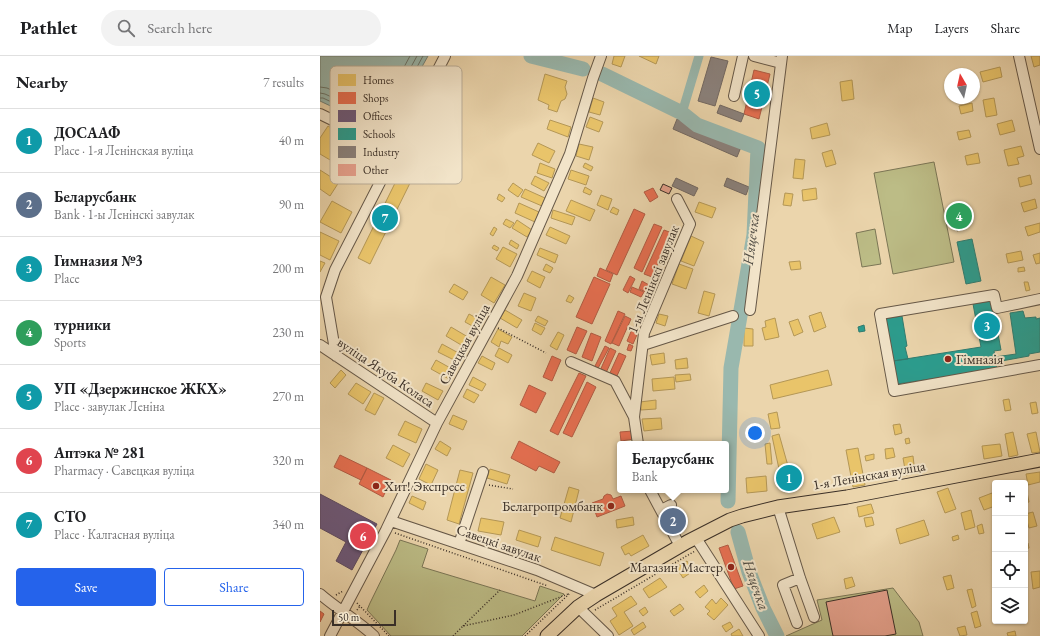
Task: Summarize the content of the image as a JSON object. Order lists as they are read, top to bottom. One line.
{"streets":{"main road":["1-я Ленінская вуліца"],"street":["1-ы Ленінскі завулак","Савецкая вуліца","вуліца Якуба Коласа","Савецкі завулак"]},"crossings":[["Савецкая вуліца","вуліца Якуба Коласа"],["Савецкая вуліца","Савецкі завулак"],["1-я Ленінская вуліца","Савецкі завулак"]],"water":["Няцечка"],"places":["Гімназія","Хит! Экспресс","Белагропромбанк","Магазин Мастер"],"legend":["Homes","Shops","Offices","Schools","Industry","Other"],"scale_bar":"50 m","north":"top","page":{"header":"Pathlet","search":"Search here","nav":["Map","Layers","Share"],"heading":["Nearby","7 results"],"pins":["5","4","7","3","1","2","6"],"list":[{"mark":"1","name":"ДОСААФ","note":"Place · 1-я Ленінская вуліца","value":"40 m"},{"mark":"2","name":"Беларусбанк","note":"Bank · 1-ы Ленінскі завулак","value":"90 m"},{"mark":"3","name":"Гимназия №3","note":"Place","value":"200 m"},{"mark":"4","name":"турники","note":"Sports","value":"230 m"},{"mark":"5","name":"УП «Дзержинское ЖКХ»","note":"Place · завулак Леніна","value":"270 m"},{"mark":"6","name":"Аптэка № 281","note":"Pharmacy · Савецкая вуліца","value":"320 m"},{"mark":"7","name":"СТО","note":"Place · Калгасная вуліца","value":"340 m"}],"popup":["Беларусбанк","Bank"],"map_buttons":["+","−"],"buttons":["Save","Share"],"scale":"50 m"}}
